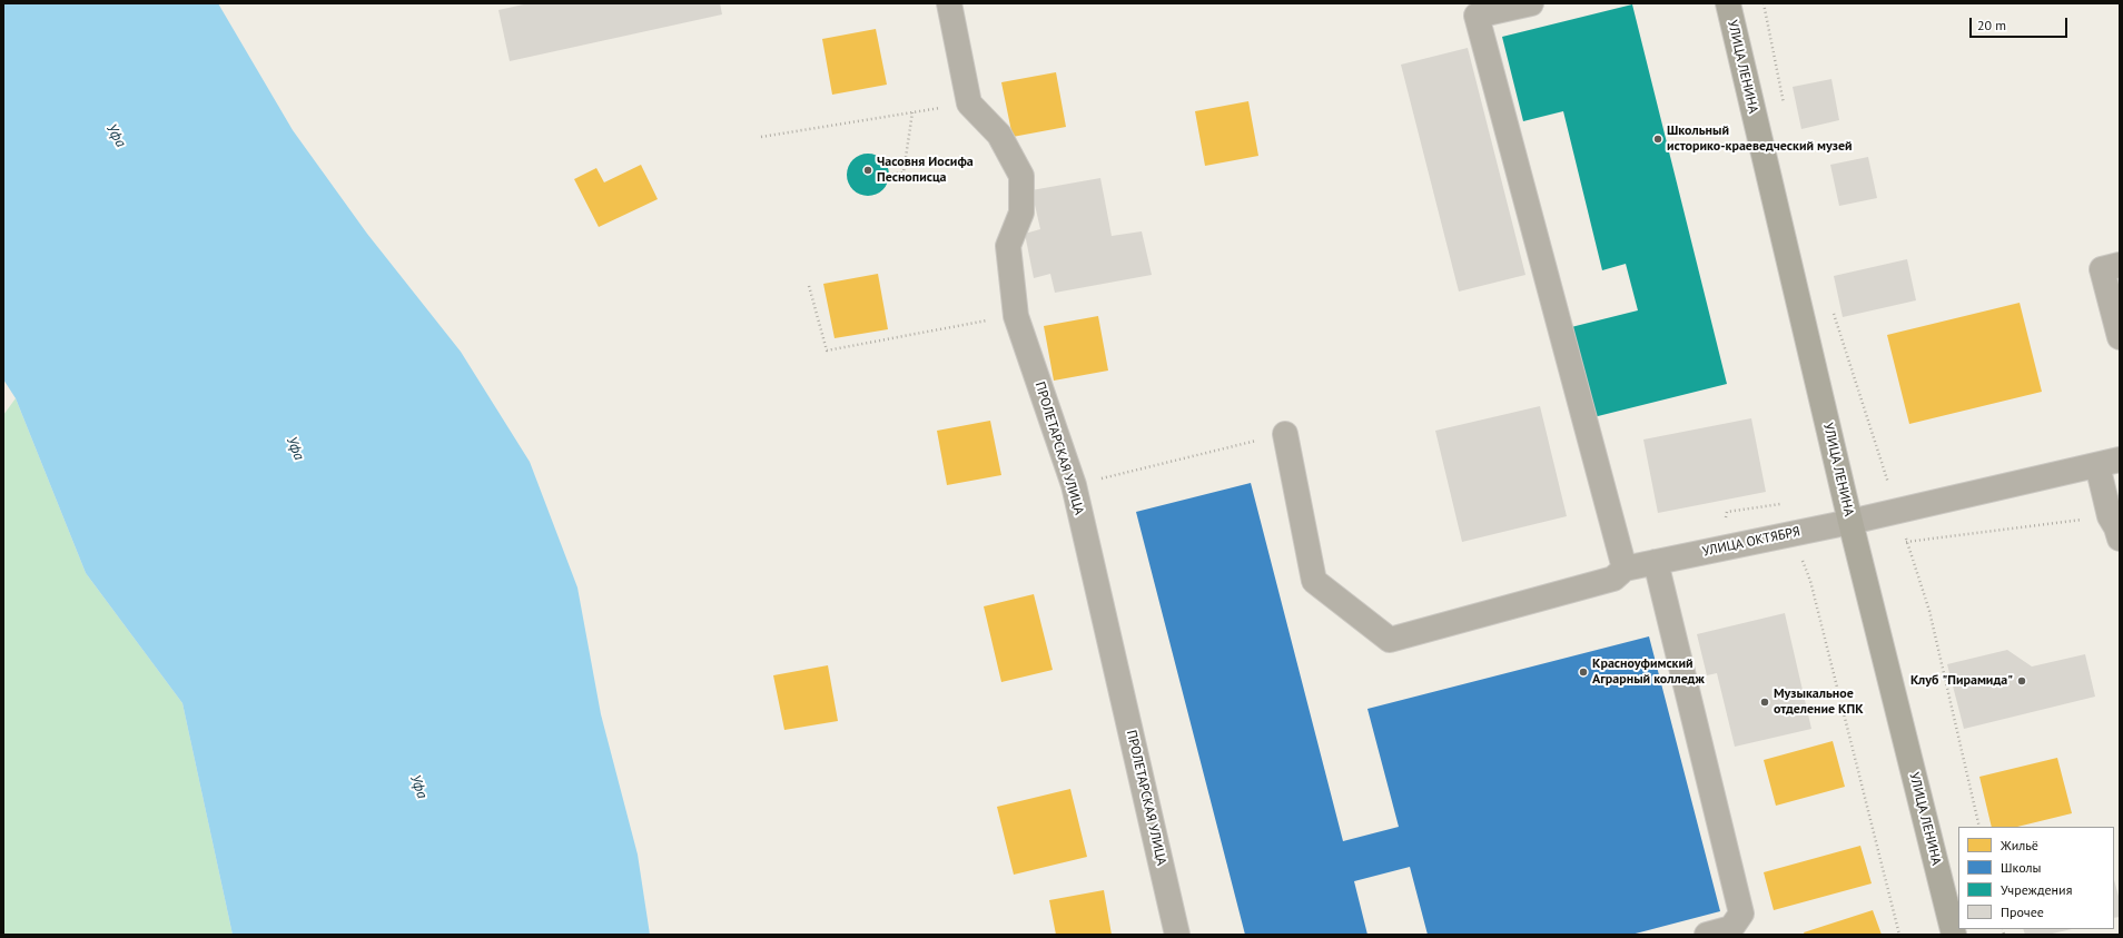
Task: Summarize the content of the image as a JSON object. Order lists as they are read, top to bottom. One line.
{"streets":{"main road":["УЛИЦА ЛЕНИНА"],"street":["ПРОЛЕТАРСКАЯ УЛИЦА","УЛИЦА ОКТЯБРЯ"]},"crossings":[["УЛИЦА ЛЕНИНА","УЛИЦА ОКТЯБРЯ"]],"water":["Уфа"],"places":["Школьный историко-краеведческий музей","Часовня Иосифа Песнописца","Красноуфимский Аграрный колледж","Клуб \"Пирамида\"","Музыкальное отделение КПК"],"legend":["Жильё","Школы","Учреждения","Прочее"],"scale_bar":"20 m"}
